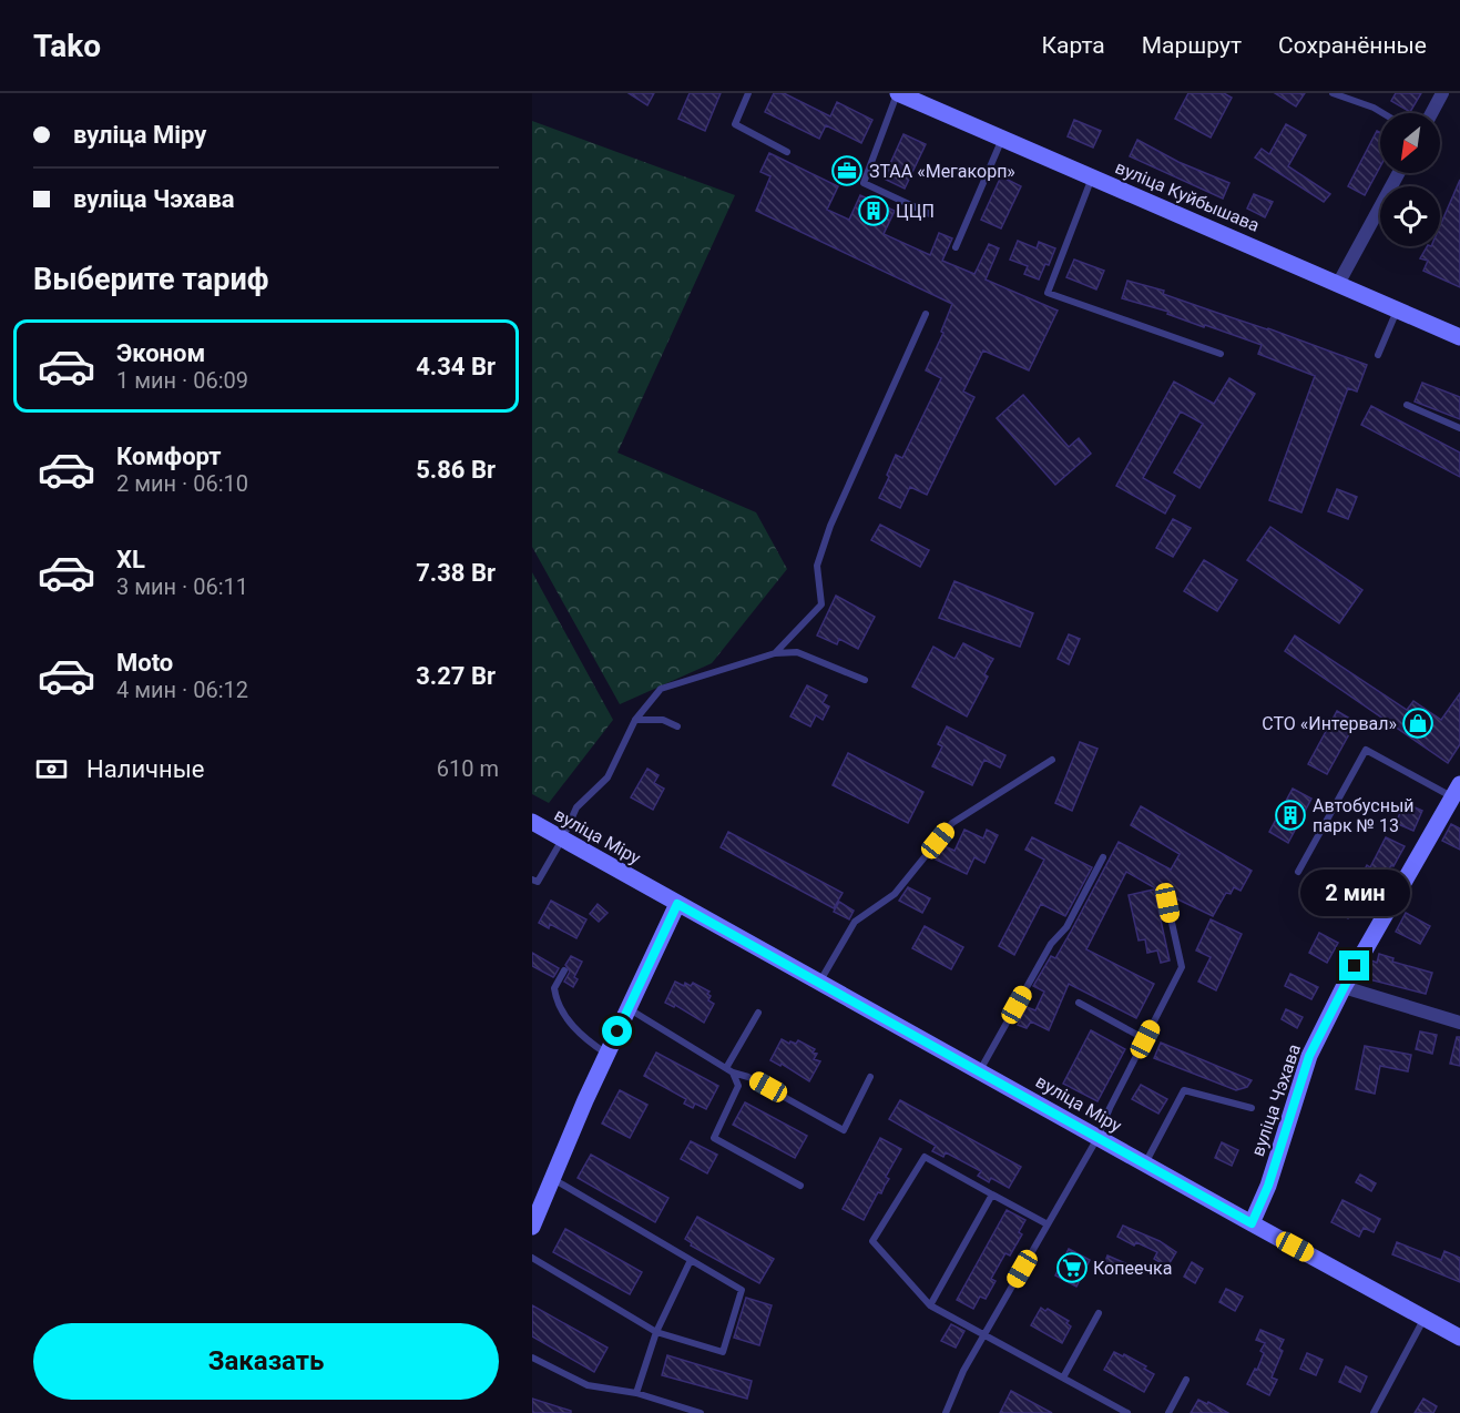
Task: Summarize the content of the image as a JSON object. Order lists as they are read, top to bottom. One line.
{"streets":{"main road":["вуліца Куйбышава","вуліца Міру","вуліца Чэхава"]},"crossings":[["вуліца Міру","вуліца Чэхава"]],"places":{"office":["ЗТАА «Мегакорп»"],"building":["ЦЦП","Автобусный парк № 13"],"shop":["СТО «Интервал»"],"supermarket":["Копеечка"]},"north":"bottom left","page":{"header":"Tako","nav":["Карта","Маршрут","Сохранённые"],"banner":["вуліца Міру","вуліца Чэхава"],"heading":"Выберите тариф","list":[{"name":"Эконом","note":"1 мин · 06:09","value":"4.34 Br"},{"name":"Комфорт","note":"2 мин · 06:10","value":"5.86 Br"},{"name":"XL","note":"3 мин · 06:11","value":"7.38 Br"},{"name":"Moto","note":"4 мин · 06:12","value":"3.27 Br"}],"pay":["Наличные","610 m"],"bubble":"2 мин","buttons":"Заказать"}}
